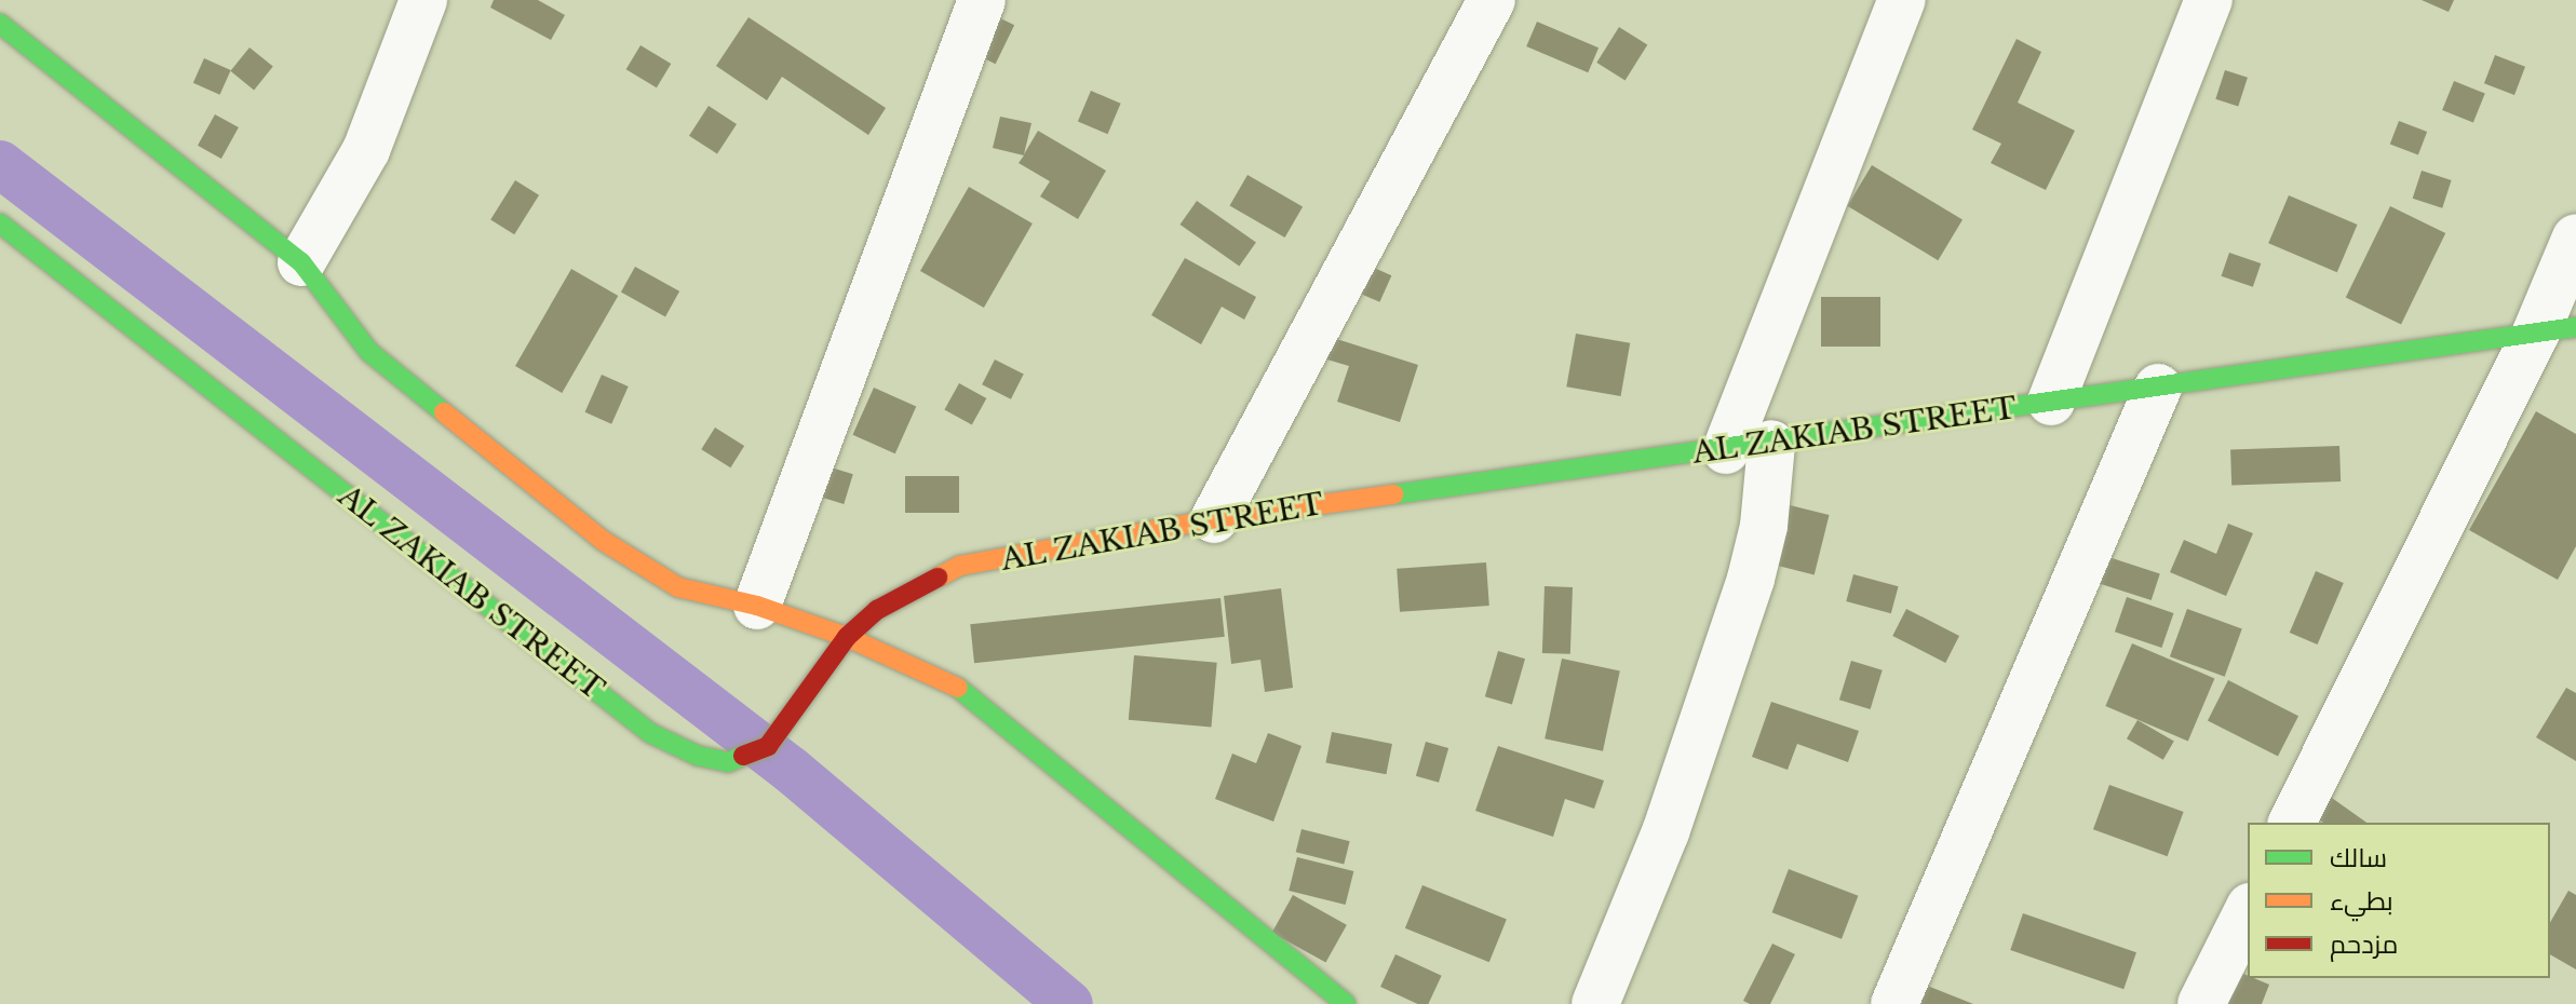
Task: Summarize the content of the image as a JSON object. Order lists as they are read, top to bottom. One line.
{"streets":{"street":["AL ZAKIAB STREET"]},"legend":["سالك","بطيء","مزدحم"]}
